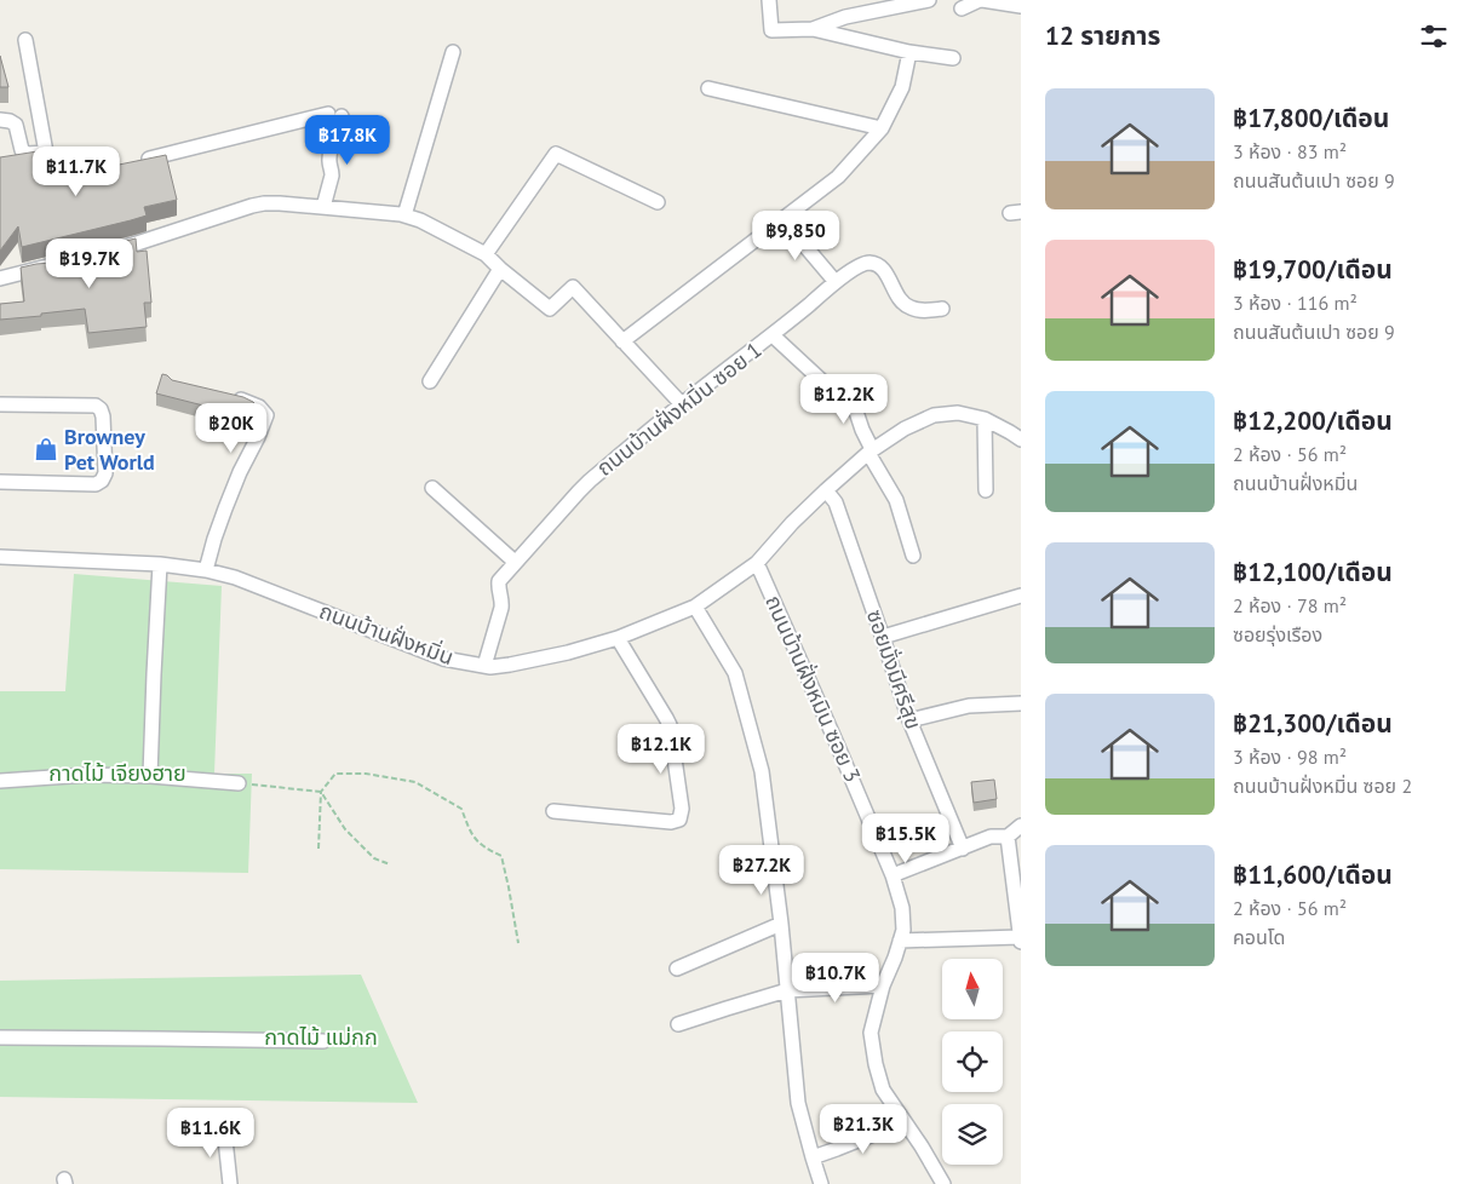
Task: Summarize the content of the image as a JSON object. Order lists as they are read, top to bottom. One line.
{"streets":{"street":["ถนนบ้านฝั่งหมิ่น ซอย 1","ถนนบ้านฝั่งหมิ่น","ซอยมั่งมีศรีสุข","ถนนบ้านฝั่งหมิน ซอย 3"]},"crossings":[["ถนนบ้านฝั่งหมิ่น ซอย 1","ถนนบ้านฝั่งหมิ่น"],["ถนนบ้านฝั่งหมิ่น","ซอยมั่งมีศรีสุข"],["ถนนบ้านฝั่งหมิ่น","ถนนบ้านฝั่งหมิน ซอย 3"]],"parks":["กาดไม้ เจียงฮาย","กาดไม้ แม่กก"],"places":{"shop":["Browney Pet World"]},"north":"top","page":{"heading":"12 รายการ","list":[{"name":"฿17,800/เดือน","note":"3 ห้อง · 83 m² · ถนนสันต้นเปา ซอย 9"},{"name":"฿19,700/เดือน","note":"3 ห้อง · 116 m² · ถนนสันต้นเปา ซอย 9"},{"name":"฿12,200/เดือน","note":"2 ห้อง · 56 m² · ถนนบ้านฝั่งหมิ่น"},{"name":"฿12,100/เดือน","note":"2 ห้อง · 78 m² · ซอยรุ่งเรือง"},{"name":"฿21,300/เดือน","note":"3 ห้อง · 98 m² · ถนนบ้านฝั่งหมิ่น ซอย 2"},{"name":"฿11,600/เดือน","note":"2 ห้อง · 56 m² · คอนโด"}],"price":["฿17.8K","฿11.7K","฿9,850","฿19.7K","฿12.2K","฿20K","฿12.1K","฿15.5K","฿27.2K","฿10.7K","฿21.3K","฿11.6K"]}}
